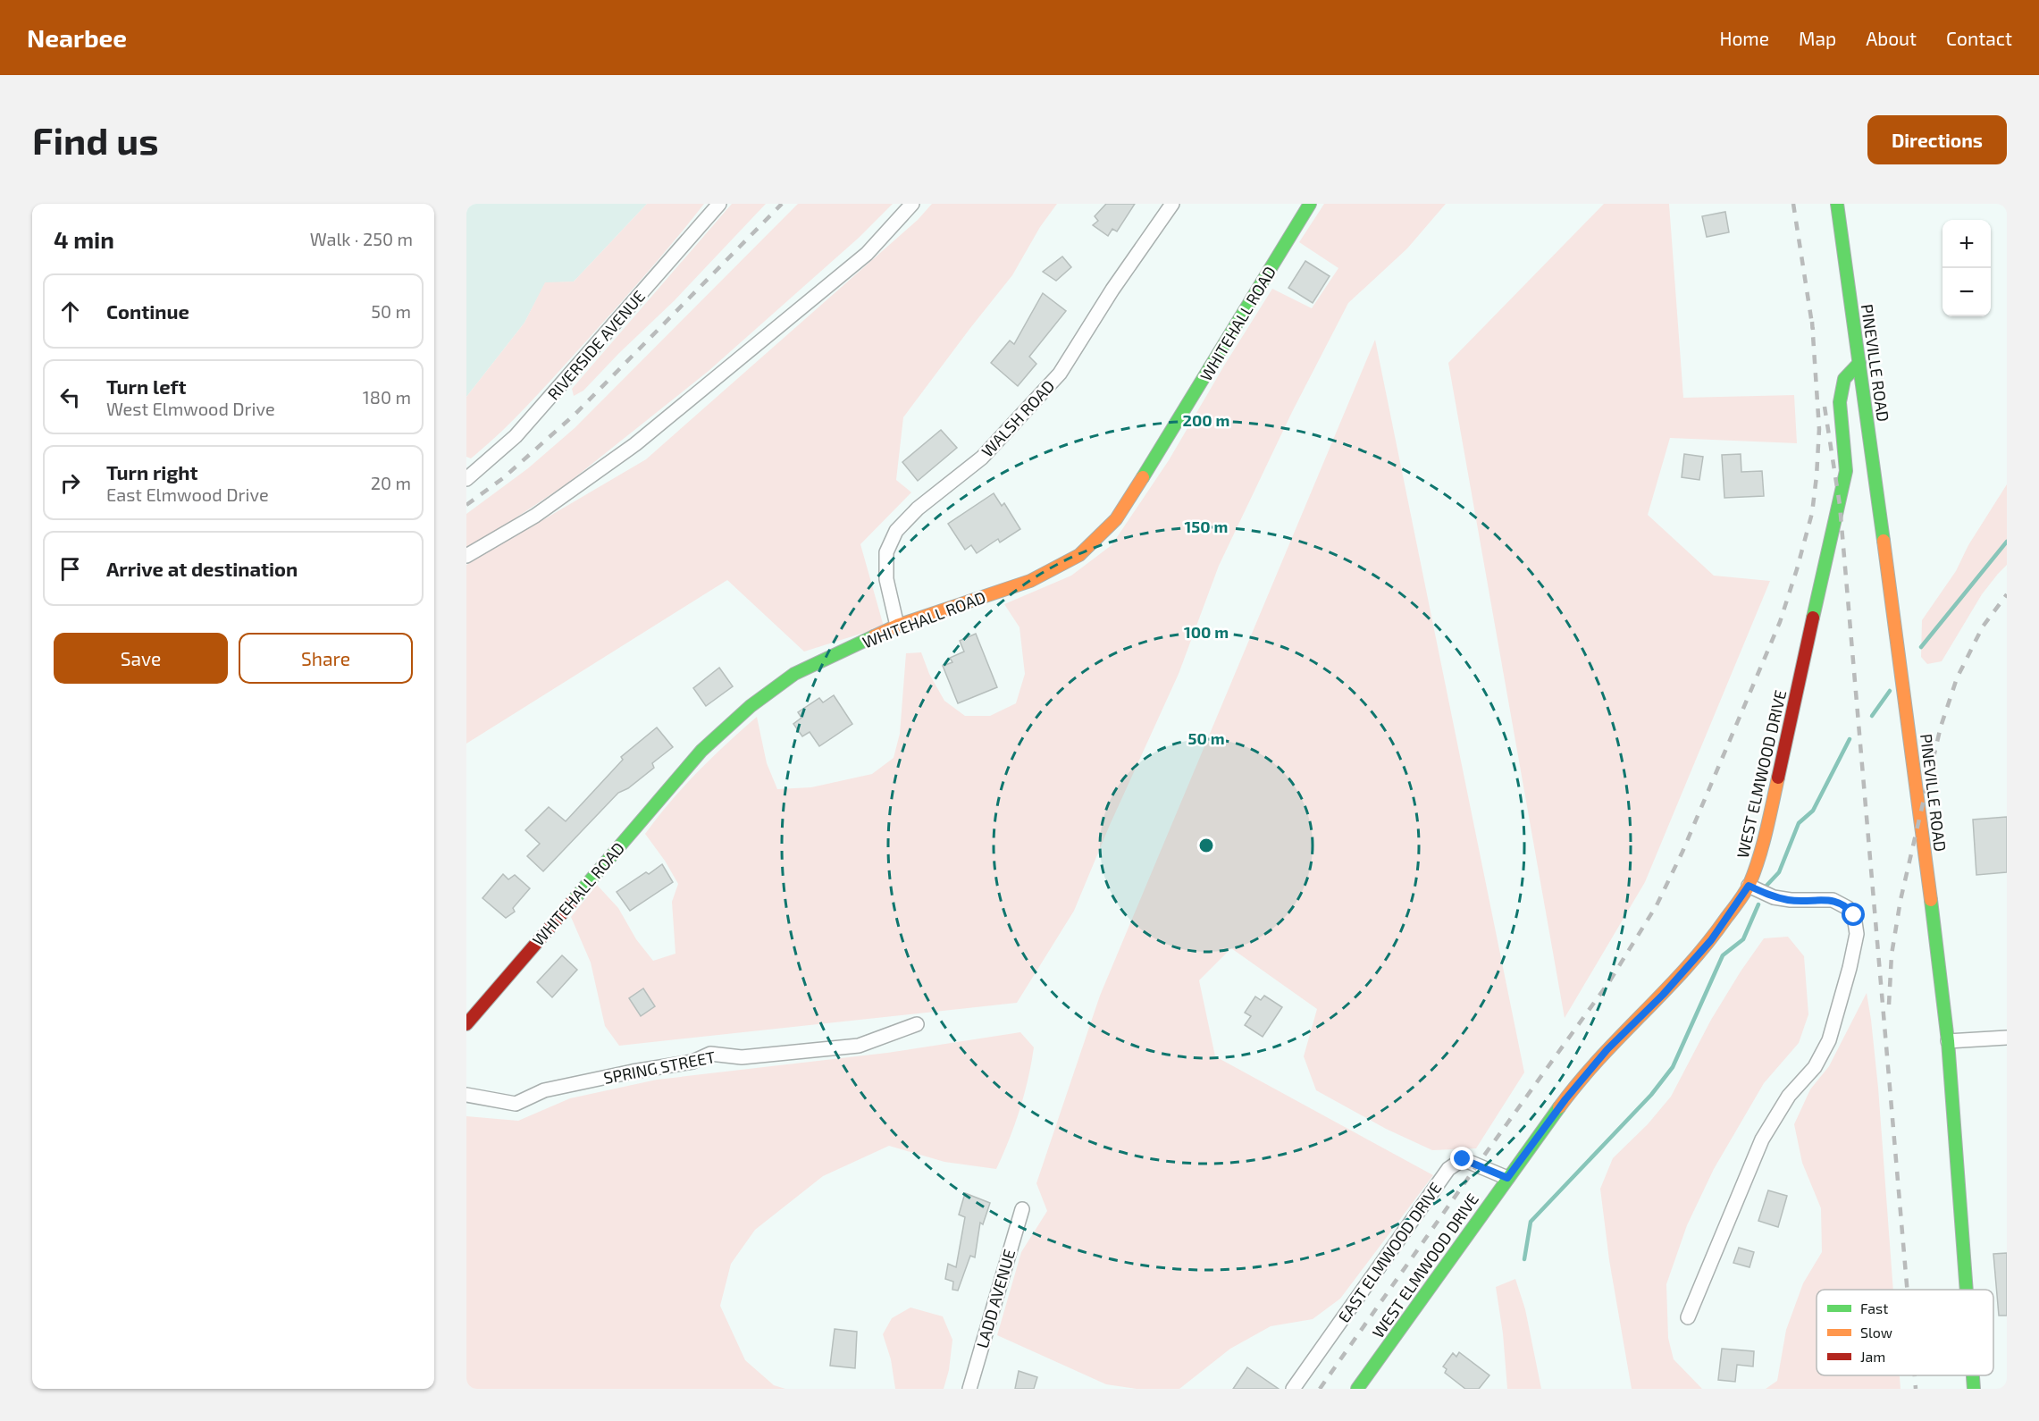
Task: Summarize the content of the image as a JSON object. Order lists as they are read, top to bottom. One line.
{"streets":{"street":["WHITEHALL ROAD","RIVERSIDE AVENUE","PINEVILLE ROAD","WALSH ROAD","WEST ELMWOOD DRIVE","SPRING STREET","EAST ELMWOOD DRIVE","LADD AVENUE"]},"crossings":[["WHITEHALL ROAD","WALSH ROAD"],["PINEVILLE ROAD","WEST ELMWOOD DRIVE"],["WEST ELMWOOD DRIVE","EAST ELMWOOD DRIVE"]],"legend":["Fast","Slow","Jam"],"page":{"header":"Nearbee","nav":["Home","Map","About","Contact"],"buttons":["Directions",["Save","Share"]],"title":"Find us","heading":["4 min","Walk · 250 m"],"map_buttons":["+","−"],"list":[["Continue","50 m"],["Turn left","West Elmwood Drive","180 m"],["Turn right","East Elmwood Drive","20 m"],"Arrive at destination"]},"rings":["200 m","150 m","100 m","50 m"]}
